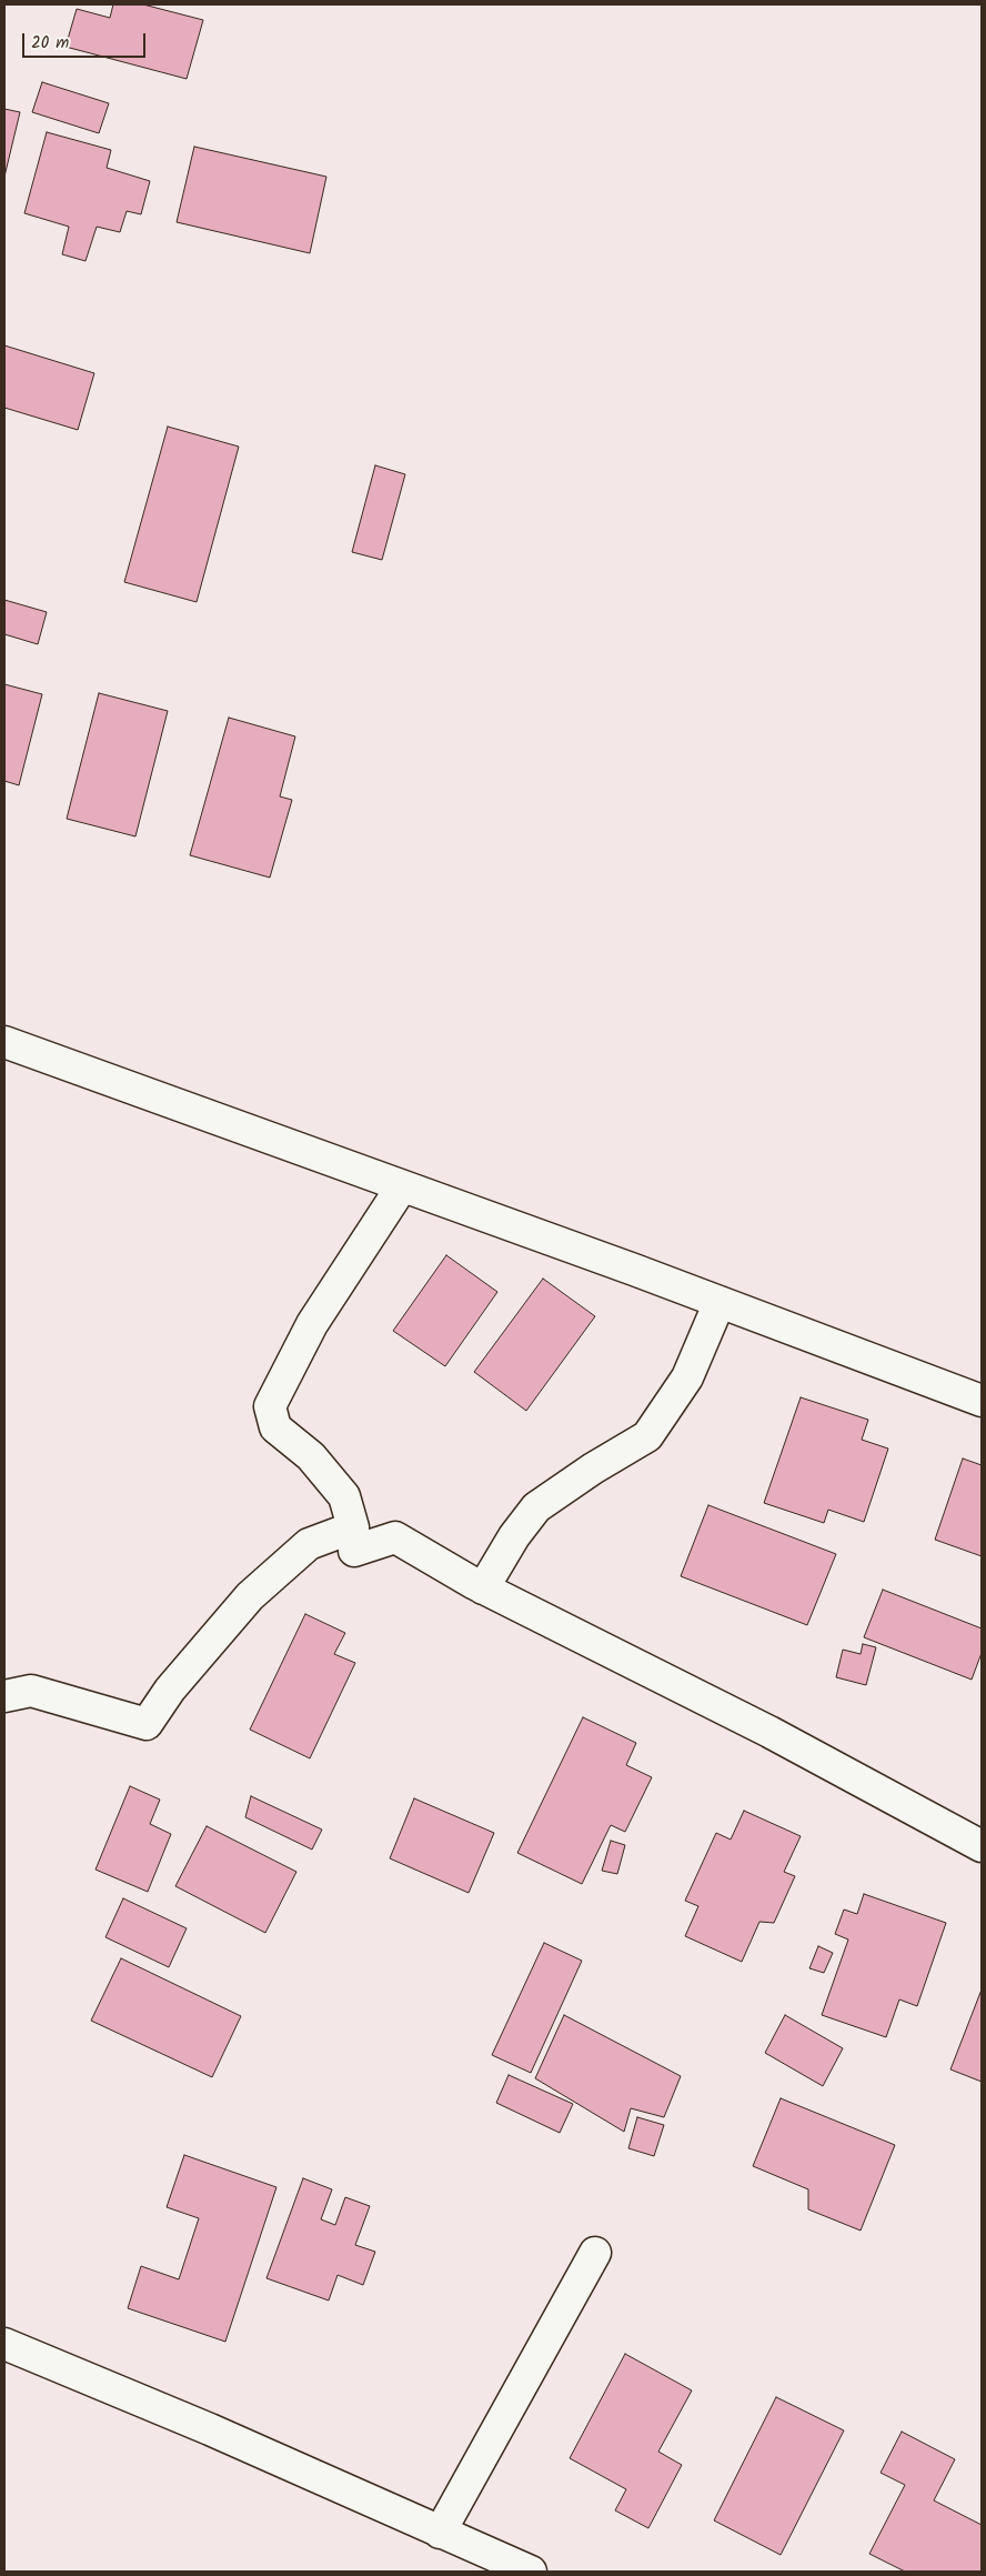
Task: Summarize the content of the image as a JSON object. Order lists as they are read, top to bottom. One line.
{"scale_bar":"20 m"}
